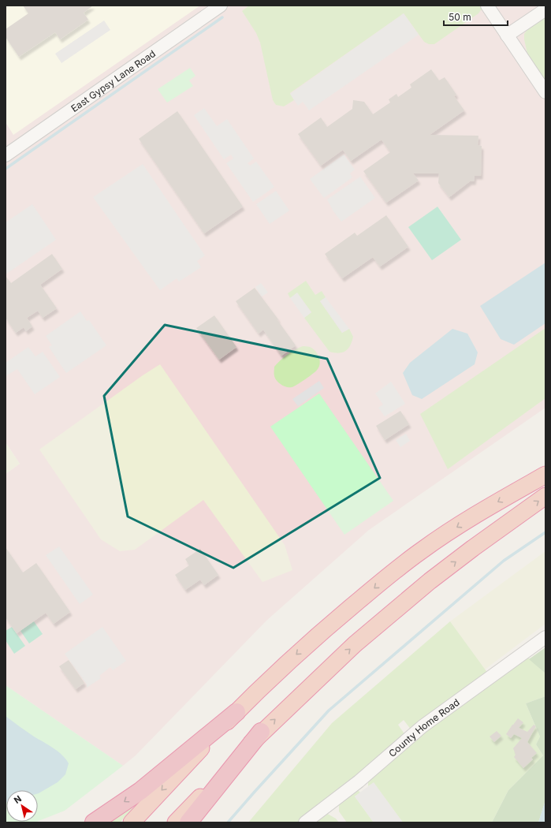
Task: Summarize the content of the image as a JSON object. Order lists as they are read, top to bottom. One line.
{"streets":{"street":["East Gypsy Lane Road","County Home Road"]},"scale_bar":"50 m","north":"top left"}
